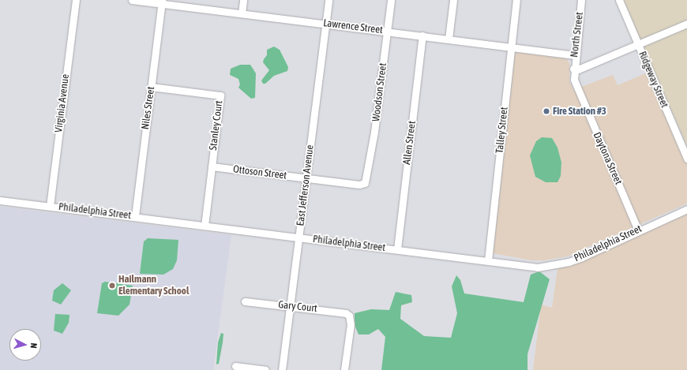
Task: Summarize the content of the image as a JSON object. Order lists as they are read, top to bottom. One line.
{"streets":{"street":["Lawrence Street","North Street","Ridgeway Street","Woodson Street","Virginia Avenue","Niles Street","Stanley Court","Talley Street","Allen Street","Daytona Street","Ottoson Street","East Jefferson Avenue","Philadelphia Street","Gary Court"]},"crossings":[["Lawrence Street","North Street"],["Lawrence Street","Woodson Street"],["Lawrence Street","Niles Street"],["Lawrence Street","Talley Street"],["Lawrence Street","Allen Street"],["Lawrence Street","East Jefferson Avenue"],["North Street","Daytona Street"],["Woodson Street","Ottoson Street"],["Virginia Avenue","Philadelphia Street"],["Niles Street","Stanley Court"],["Niles Street","Philadelphia Street"],["Stanley Court","Ottoson Street"],["Stanley Court","Philadelphia Street"],["Talley Street","Philadelphia Street"],["Allen Street","Philadelphia Street"],["Daytona Street","Philadelphia Street"],["Ottoson Street","East Jefferson Avenue"],["East Jefferson Avenue","Philadelphia Street"],["East Jefferson Avenue","Gary Court"]],"places":["Fire Station #3","Hailmann Elementary School"],"north":"right"}
